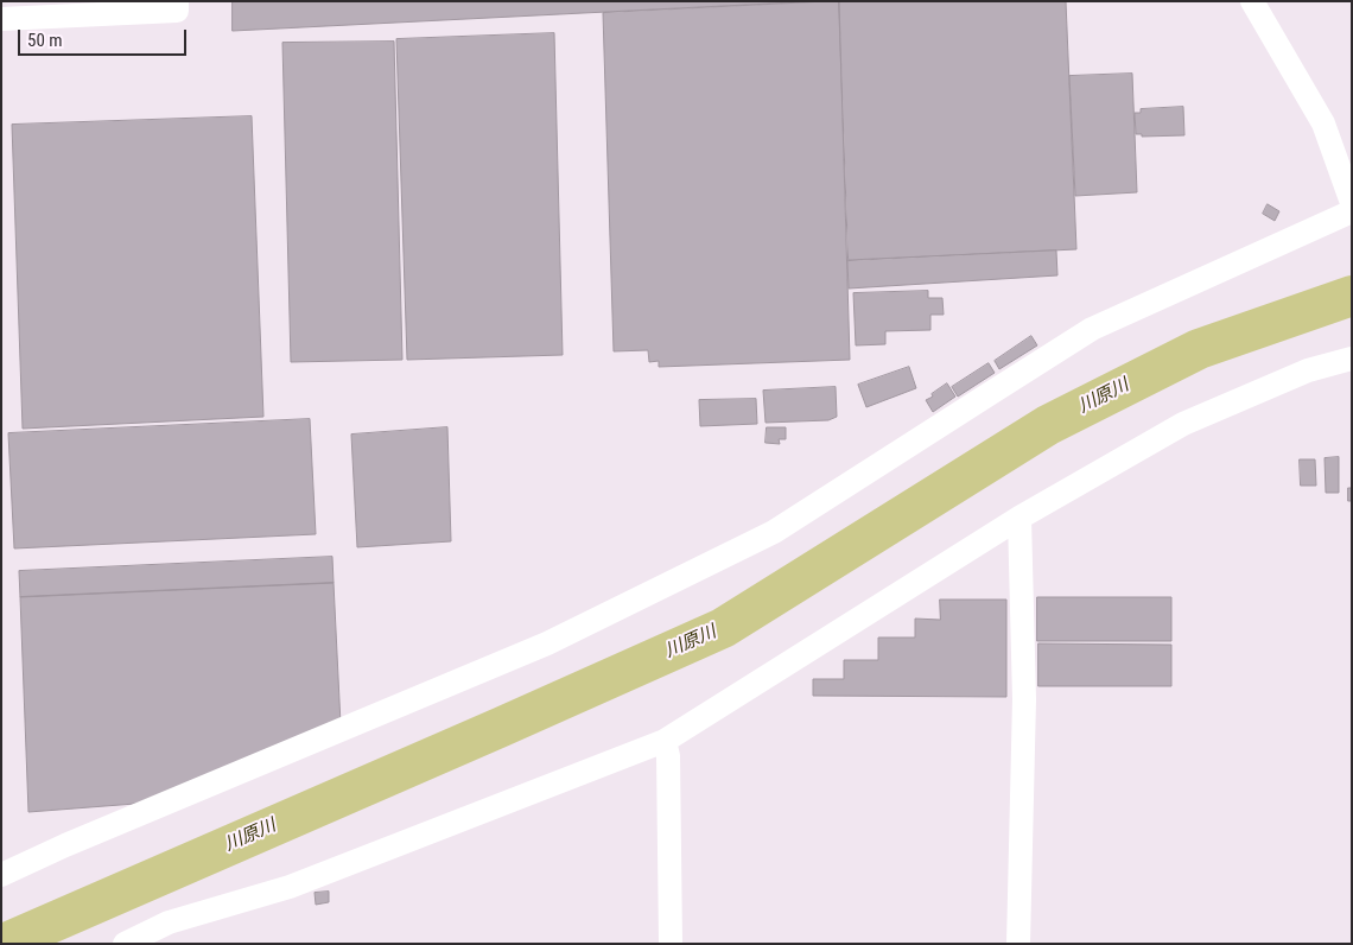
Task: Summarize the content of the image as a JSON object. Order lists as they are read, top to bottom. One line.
{"water":["川原川"],"scale_bar":"50 m"}
